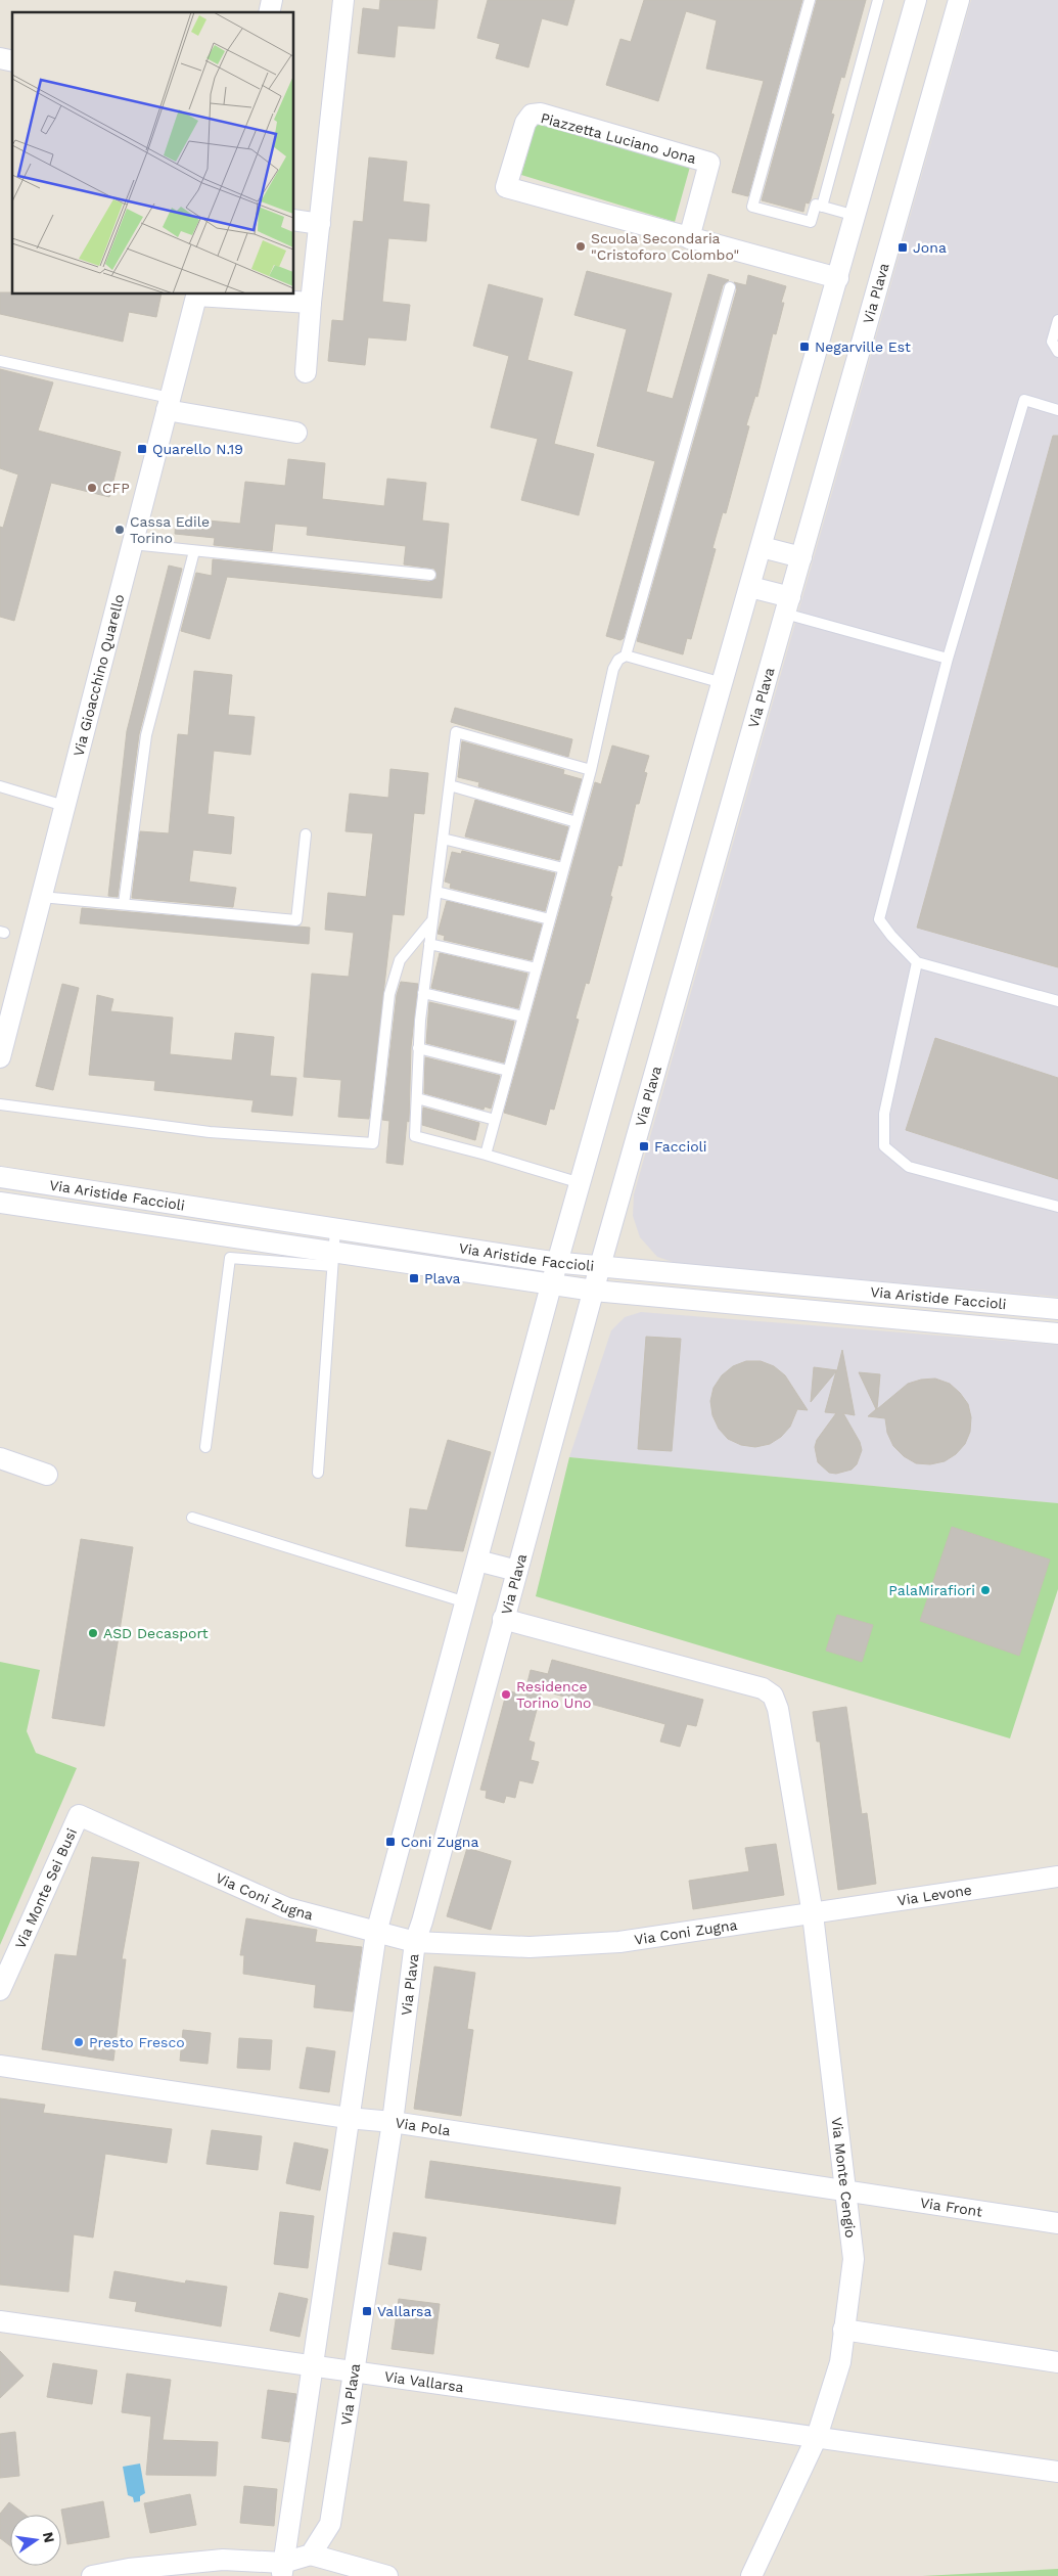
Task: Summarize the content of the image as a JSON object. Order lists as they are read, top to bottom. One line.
{"streets":{"street":["Piazzetta Luciano Jona","Via Plava","Via Gioacchino Quarello","Via Aristide Faccioli","Via Monte Sei Busi","Via Coni Zugna","Via Levone","Via Pola","Via Monte Cengio","Via Front","Via Vallarsa"]},"crossings":[["Via Plava","Via Aristide Faccioli"],["Via Plava","Via Coni Zugna"],["Via Plava","Via Pola"],["Via Plava","Via Vallarsa"],["Via Monte Sei Busi","Via Coni Zugna"],["Via Coni Zugna","Via Levone"],["Via Coni Zugna","Via Monte Cengio"],["Via Levone","Via Monte Cengio"],["Via Pola","Via Monte Cengio"],["Via Pola","Via Front"],["Via Monte Cengio","Via Front"],["Via Monte Cengio","Via Vallarsa"]],"places":{"other":["Scuola Secondaria \"Cristoforo Colombo\"","CFP","Cassa Edile Torino","PalaMirafiori","ASD Decasport","Residence Torino Uno","Presto Fresco"],"transit":["Jona","Negarville Est","Quarello N.19","Faccioli","Plava","Coni Zugna","Vallarsa"]},"north":"right"}
